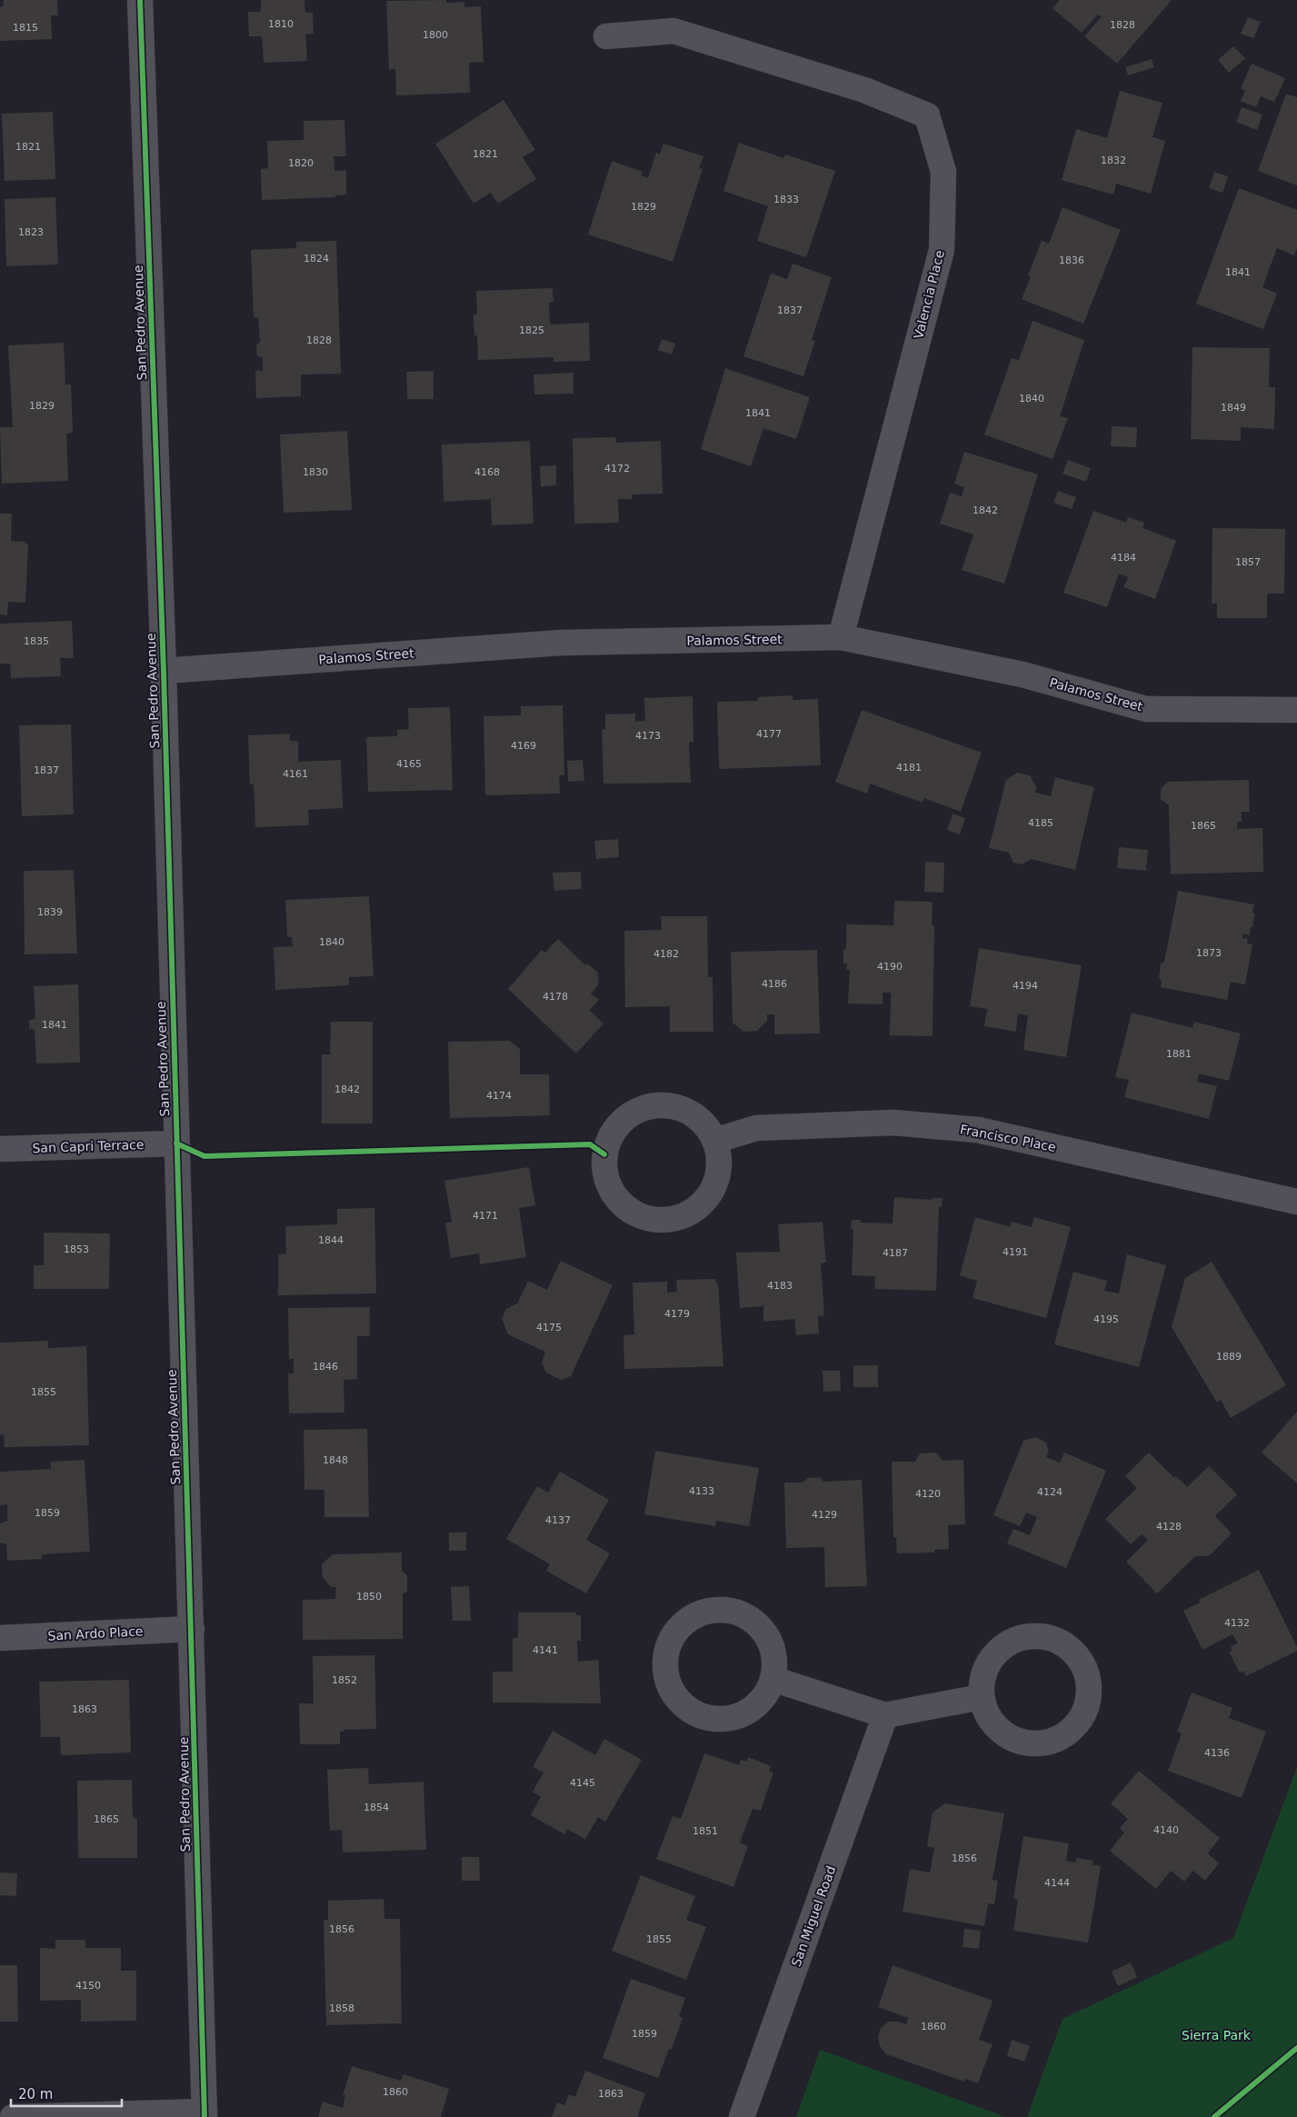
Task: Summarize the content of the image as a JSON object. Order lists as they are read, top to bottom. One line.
{"streets":{"street":["Valencia Place","San Pedro Avenue","Palamos Street","Francisco Place","San Capri Terrace","San Ardo Place","San Miguel Road"]},"crossings":[["Valencia Place","Palamos Street"],["San Pedro Avenue","Palamos Street"],["San Pedro Avenue","San Capri Terrace"],["San Pedro Avenue","San Ardo Place"]],"parks":["Sierra Park"],"house_numbers":["1810","1828","1815","1800","1821","1821","1832","1820","1833","1829","1823","1824","1836","1841","1837","1825","1828","1840","1829","1849","1841","4172","1830","4168","1842","4184","1857","1835","4177","4173","4169","4165","4181","1837","4161","4185","1865","1839","1840","1873","4182","4190","4186","4194","4178","1841","1881","1842","4174","4171","1844","1853","4191","4187","4183","4179","4195","4175","1889","1846","1855","1848","4133","4124","4120","1859","4129","4137","4128","1850","4132","4141","1852","1863","4136","4145","1854","1865","4140","1851","1856","4144","1856","1855","4150","1858","1860","1859","1860","1863"],"scale_bar":"20 m"}
